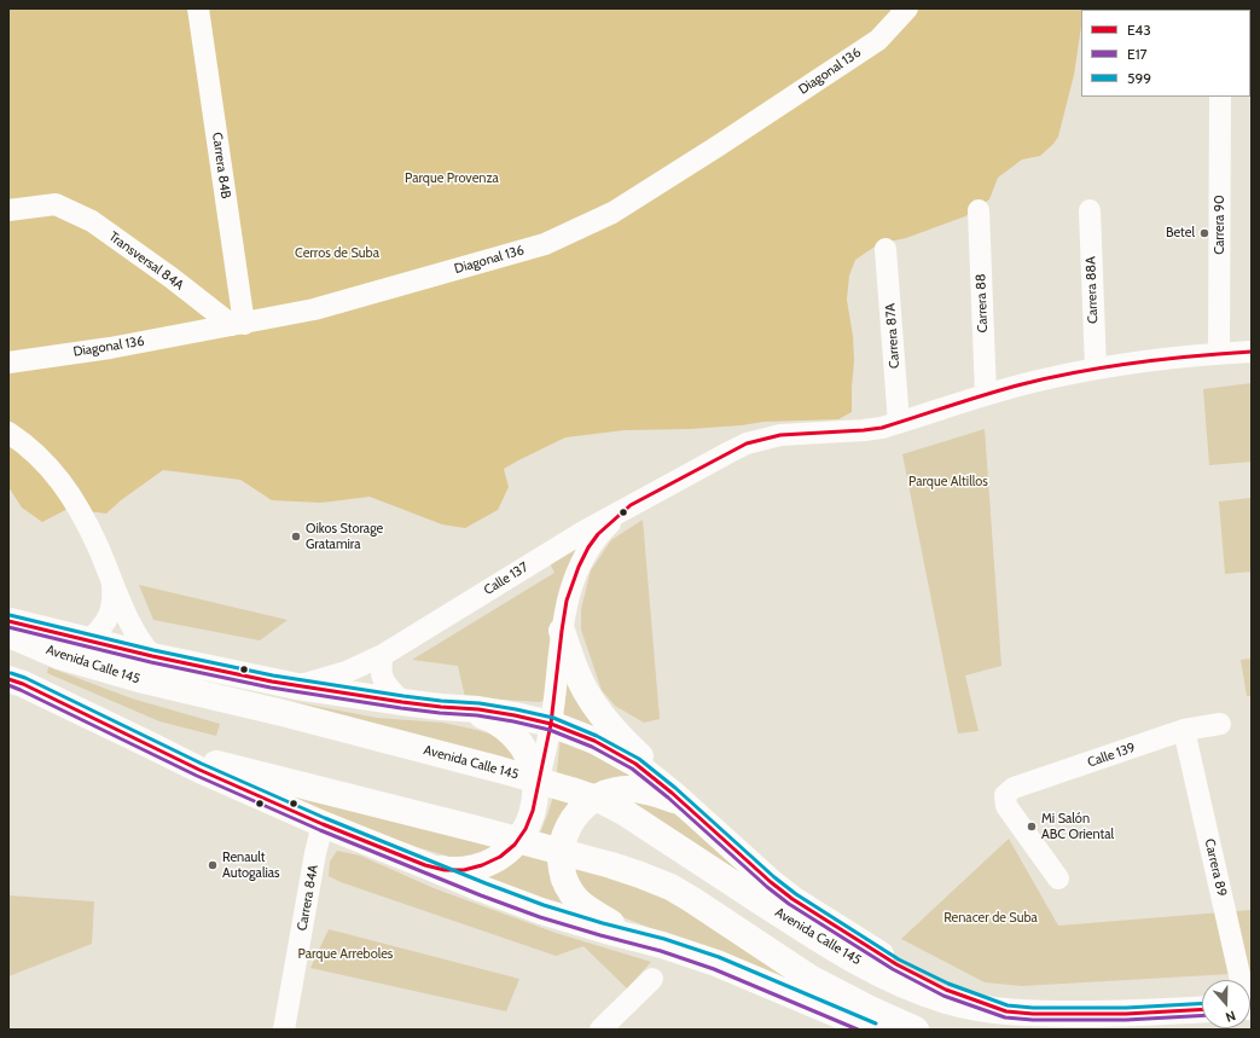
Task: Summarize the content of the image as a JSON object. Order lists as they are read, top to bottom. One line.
{"streets":{"main road":["Avenida Calle 145"],"street":["Diagonal 136","Carrera 84B","Carrera 90","Transversal 84A","Carrera 88A","Carrera 88","Carrera 87A","Calle 137","Calle 139","Carrera 89","Carrera 84A"]},"crossings":[["Diagonal 136","Carrera 84B"],["Diagonal 136","Transversal 84A"],["Carrera 84B","Transversal 84A"],["Carrera 90","Calle 137"],["Carrera 88A","Calle 137"],["Carrera 88","Calle 137"],["Carrera 87A","Calle 137"],["Calle 137","Avenida Calle 145"],["Calle 139","Carrera 89"]],"parks":["Parque Provenza","Cerros de Suba","Parque Altillos","Renacer de Suba","Parque Arreboles"],"places":["Betel","Oikos Storage Gratamira","Mi Salón ABC Oriental","Renault Autogalias"],"lines":["transit line E43","transit line 599","transit line E17"],"legend":["E43","E17","599"],"north":"bottom"}
